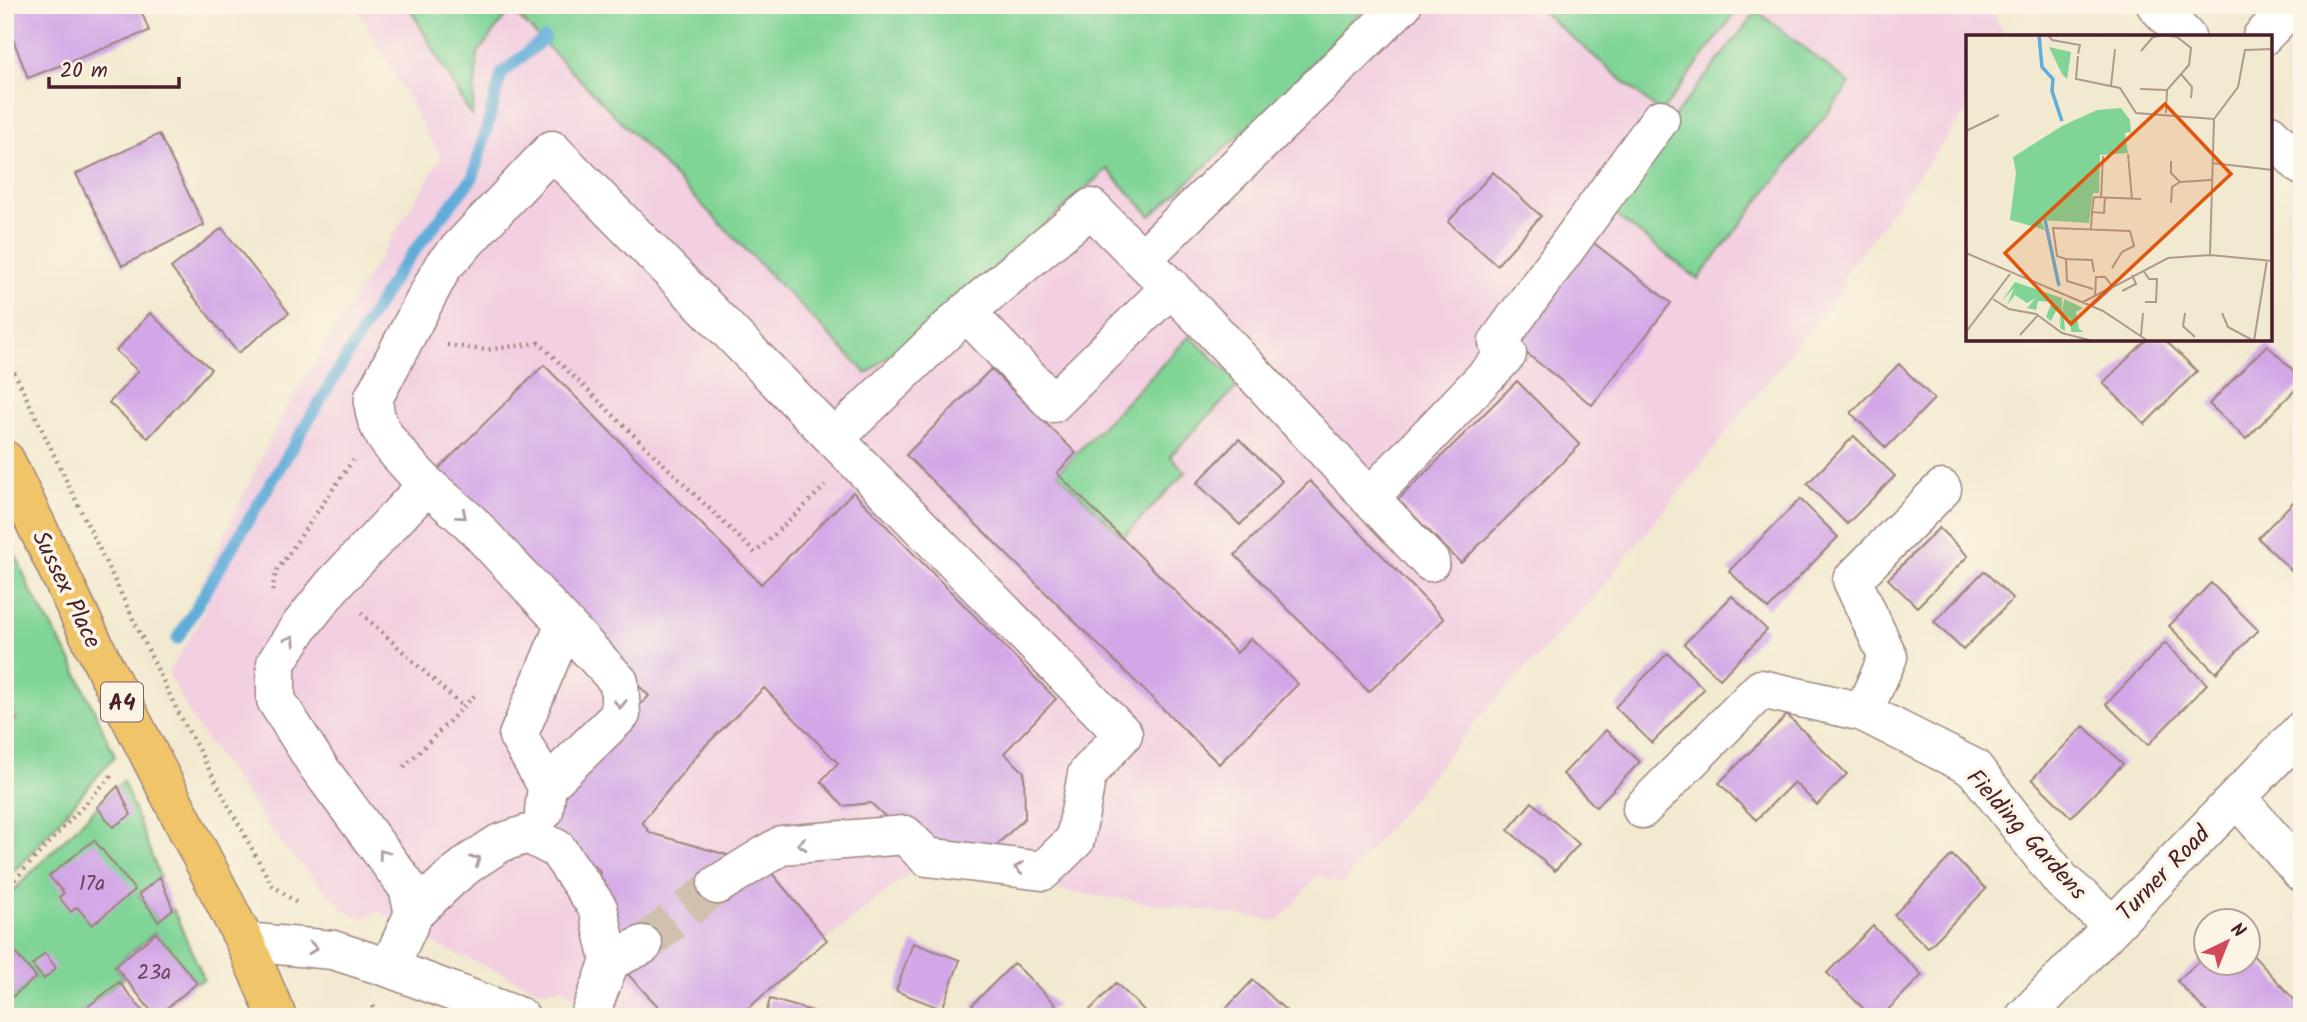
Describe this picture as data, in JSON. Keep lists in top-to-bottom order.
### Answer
{
  "streets": {
    "main road": ["Sussex Place", "A4"],
    "street": ["Fielding Gardens", "Turner Road"]
  },
  "crossings": [
    ["Sussex Place", "A4"],
    ["Fielding Gardens", "Turner Road"]
  ],
  "house_numbers": ["17a", "23a"],
  "scale_bar": "20 m",
  "north": "top right"
}
